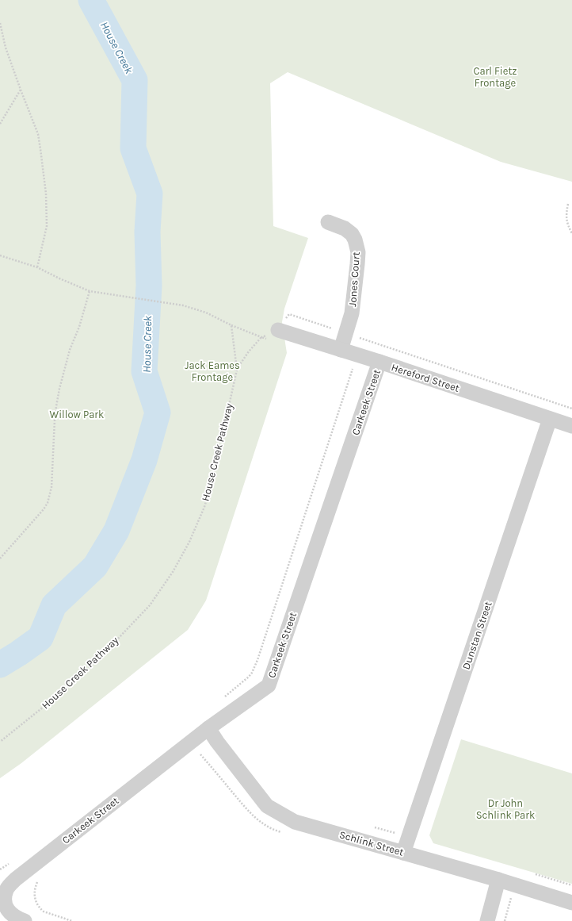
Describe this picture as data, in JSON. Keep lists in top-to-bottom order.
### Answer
{
  "streets": {
    "street": [
      "Jones Court",
      "Hereford Street",
      "Carkeek Street",
      "Dunstan Street",
      "Schlink Street"
    ],
    "path": ["House Creek Pathway"]
  },
  "crossings": [
    ["Jones Court", "Hereford Street"],
    ["Hereford Street", "Carkeek Street"],
    ["Hereford Street", "Dunstan Street"],
    ["Carkeek Street", "Schlink Street"],
    ["Dunstan Street", "Schlink Street"]
  ],
  "water": ["House Creek"],
  "parks": [
    "Carl Fietz Frontage",
    "Jack Eames Frontage",
    "Willow Park",
    "Dr John Schlink Park"
  ]
}
